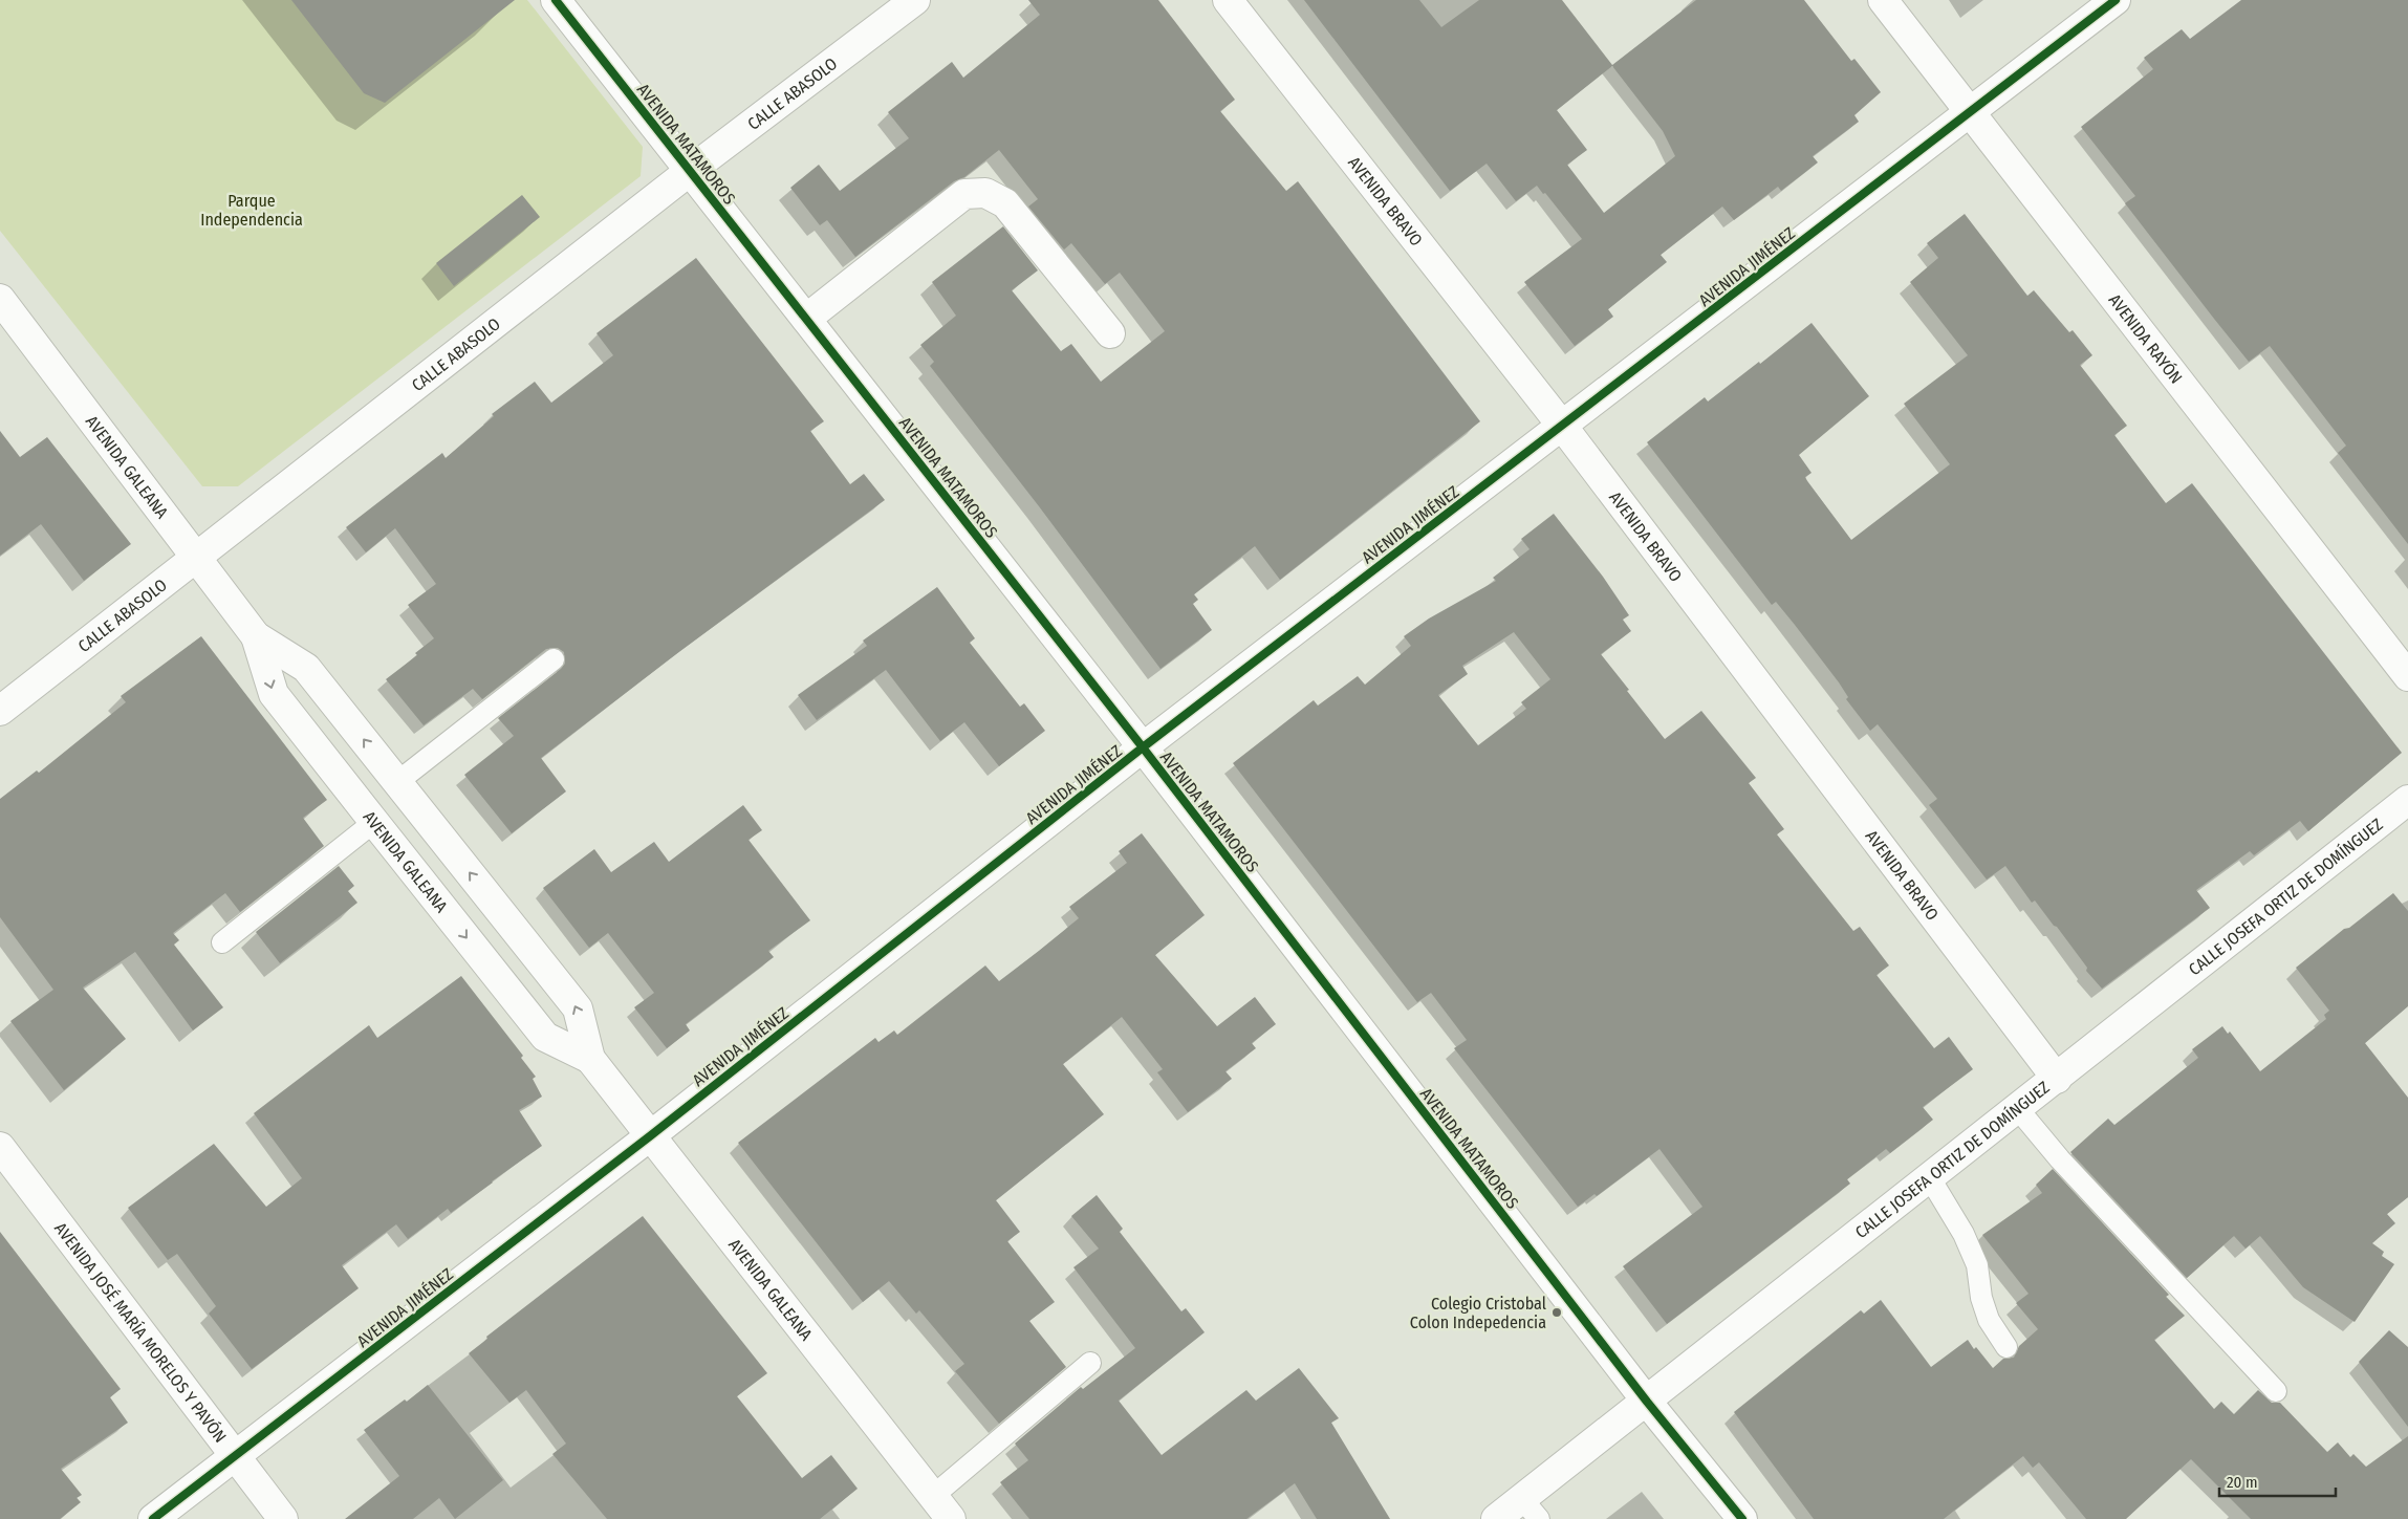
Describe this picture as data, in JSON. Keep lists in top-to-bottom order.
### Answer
{
  "streets": {
    "street": [
      "CALLE ABASOLO",
      "AVENIDA MATAMOROS",
      "AVENIDA BRAVO",
      "AVENIDA JIMÉNEZ",
      "AVENIDA RAYÓN",
      "AVENIDA GALEANA",
      "CALLE JOSEFA ORTIZ DE DOMÍNGUEZ",
      "AVENIDA JOSÉ MARÍA MORELOS Y PAVÓN"
    ]
  },
  "crossings": [
    ["CALLE ABASOLO", "AVENIDA MATAMOROS"],
    ["CALLE ABASOLO", "AVENIDA GALEANA"],
    ["AVENIDA MATAMOROS", "AVENIDA JIMÉNEZ"],
    ["AVENIDA MATAMOROS", "CALLE JOSEFA ORTIZ DE DOMÍNGUEZ"],
    ["AVENIDA BRAVO", "AVENIDA JIMÉNEZ"],
    ["AVENIDA BRAVO", "CALLE JOSEFA ORTIZ DE DOMÍNGUEZ"],
    ["AVENIDA JIMÉNEZ", "AVENIDA RAYÓN"],
    ["AVENIDA JIMÉNEZ", "AVENIDA GALEANA"],
    ["AVENIDA JIMÉNEZ", "AVENIDA JOSÉ MARÍA MORELOS Y PAVÓN"]
  ],
  "parks": ["Parque Independencia"],
  "places": ["Colegio Cristobal Colon Indepedencia"],
  "scale_bar": "20 m"
}
